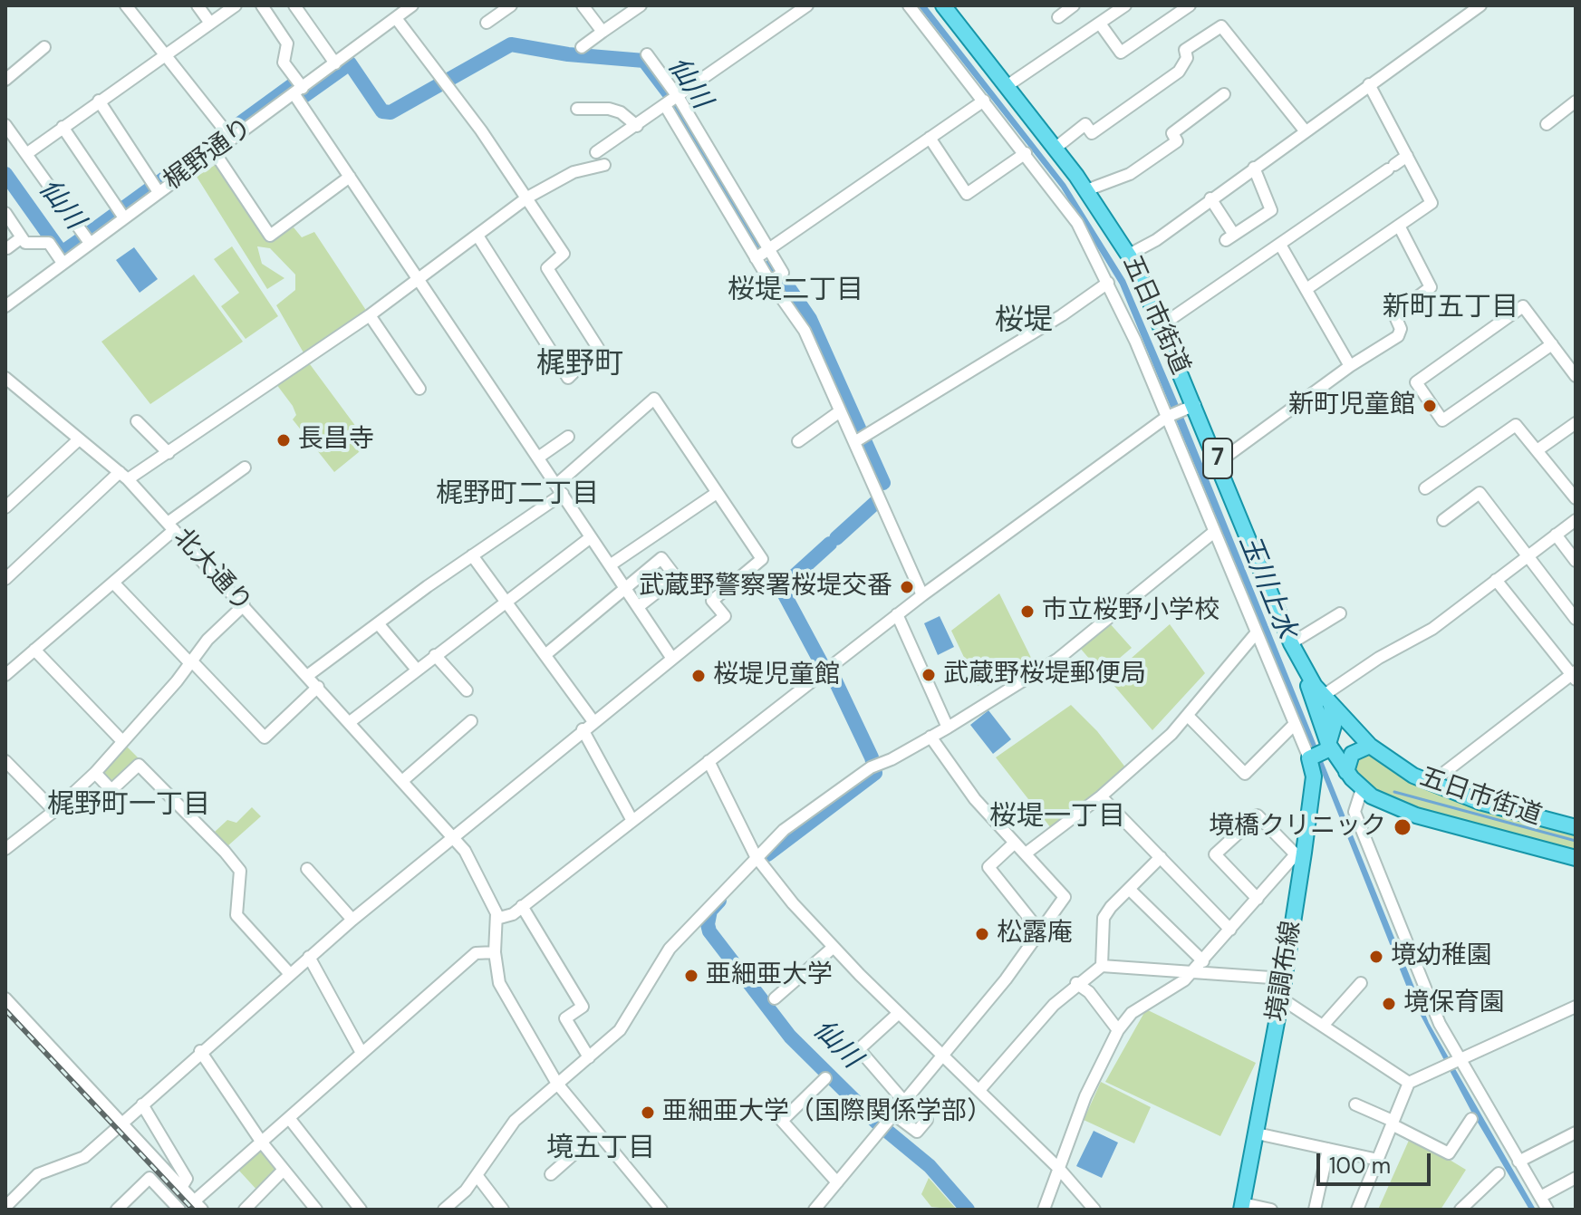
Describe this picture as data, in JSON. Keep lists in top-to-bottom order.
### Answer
{
  "streets": {
    "main road": ["五日市街道", "7", "境調布線"],
    "street": ["梶野通り", "北大通り"]
  },
  "crossings": [
    ["五日市街道", "境調布線"]
  ],
  "districts": [
    "桜堤二丁目",
    "新町五丁目",
    "桜堤",
    "梶野町",
    "梶野町二丁目",
    "梶野町一丁目",
    "桜堤一丁目",
    "境五丁目"
  ],
  "water": ["仙川", "玉川上水"],
  "places": [
    "新町児童館",
    "長昌寺",
    "武蔵野警察署桜堤交番",
    "市立桜野小学校",
    "武蔵野桜堤郵便局",
    "桜堤児童館",
    "境橋クリニック",
    "松露庵",
    "境幼稚園",
    "亜細亜大学",
    "境保育園",
    "亜細亜大学（国際関係学部）"
  ],
  "scale_bar": "100 m"
}
